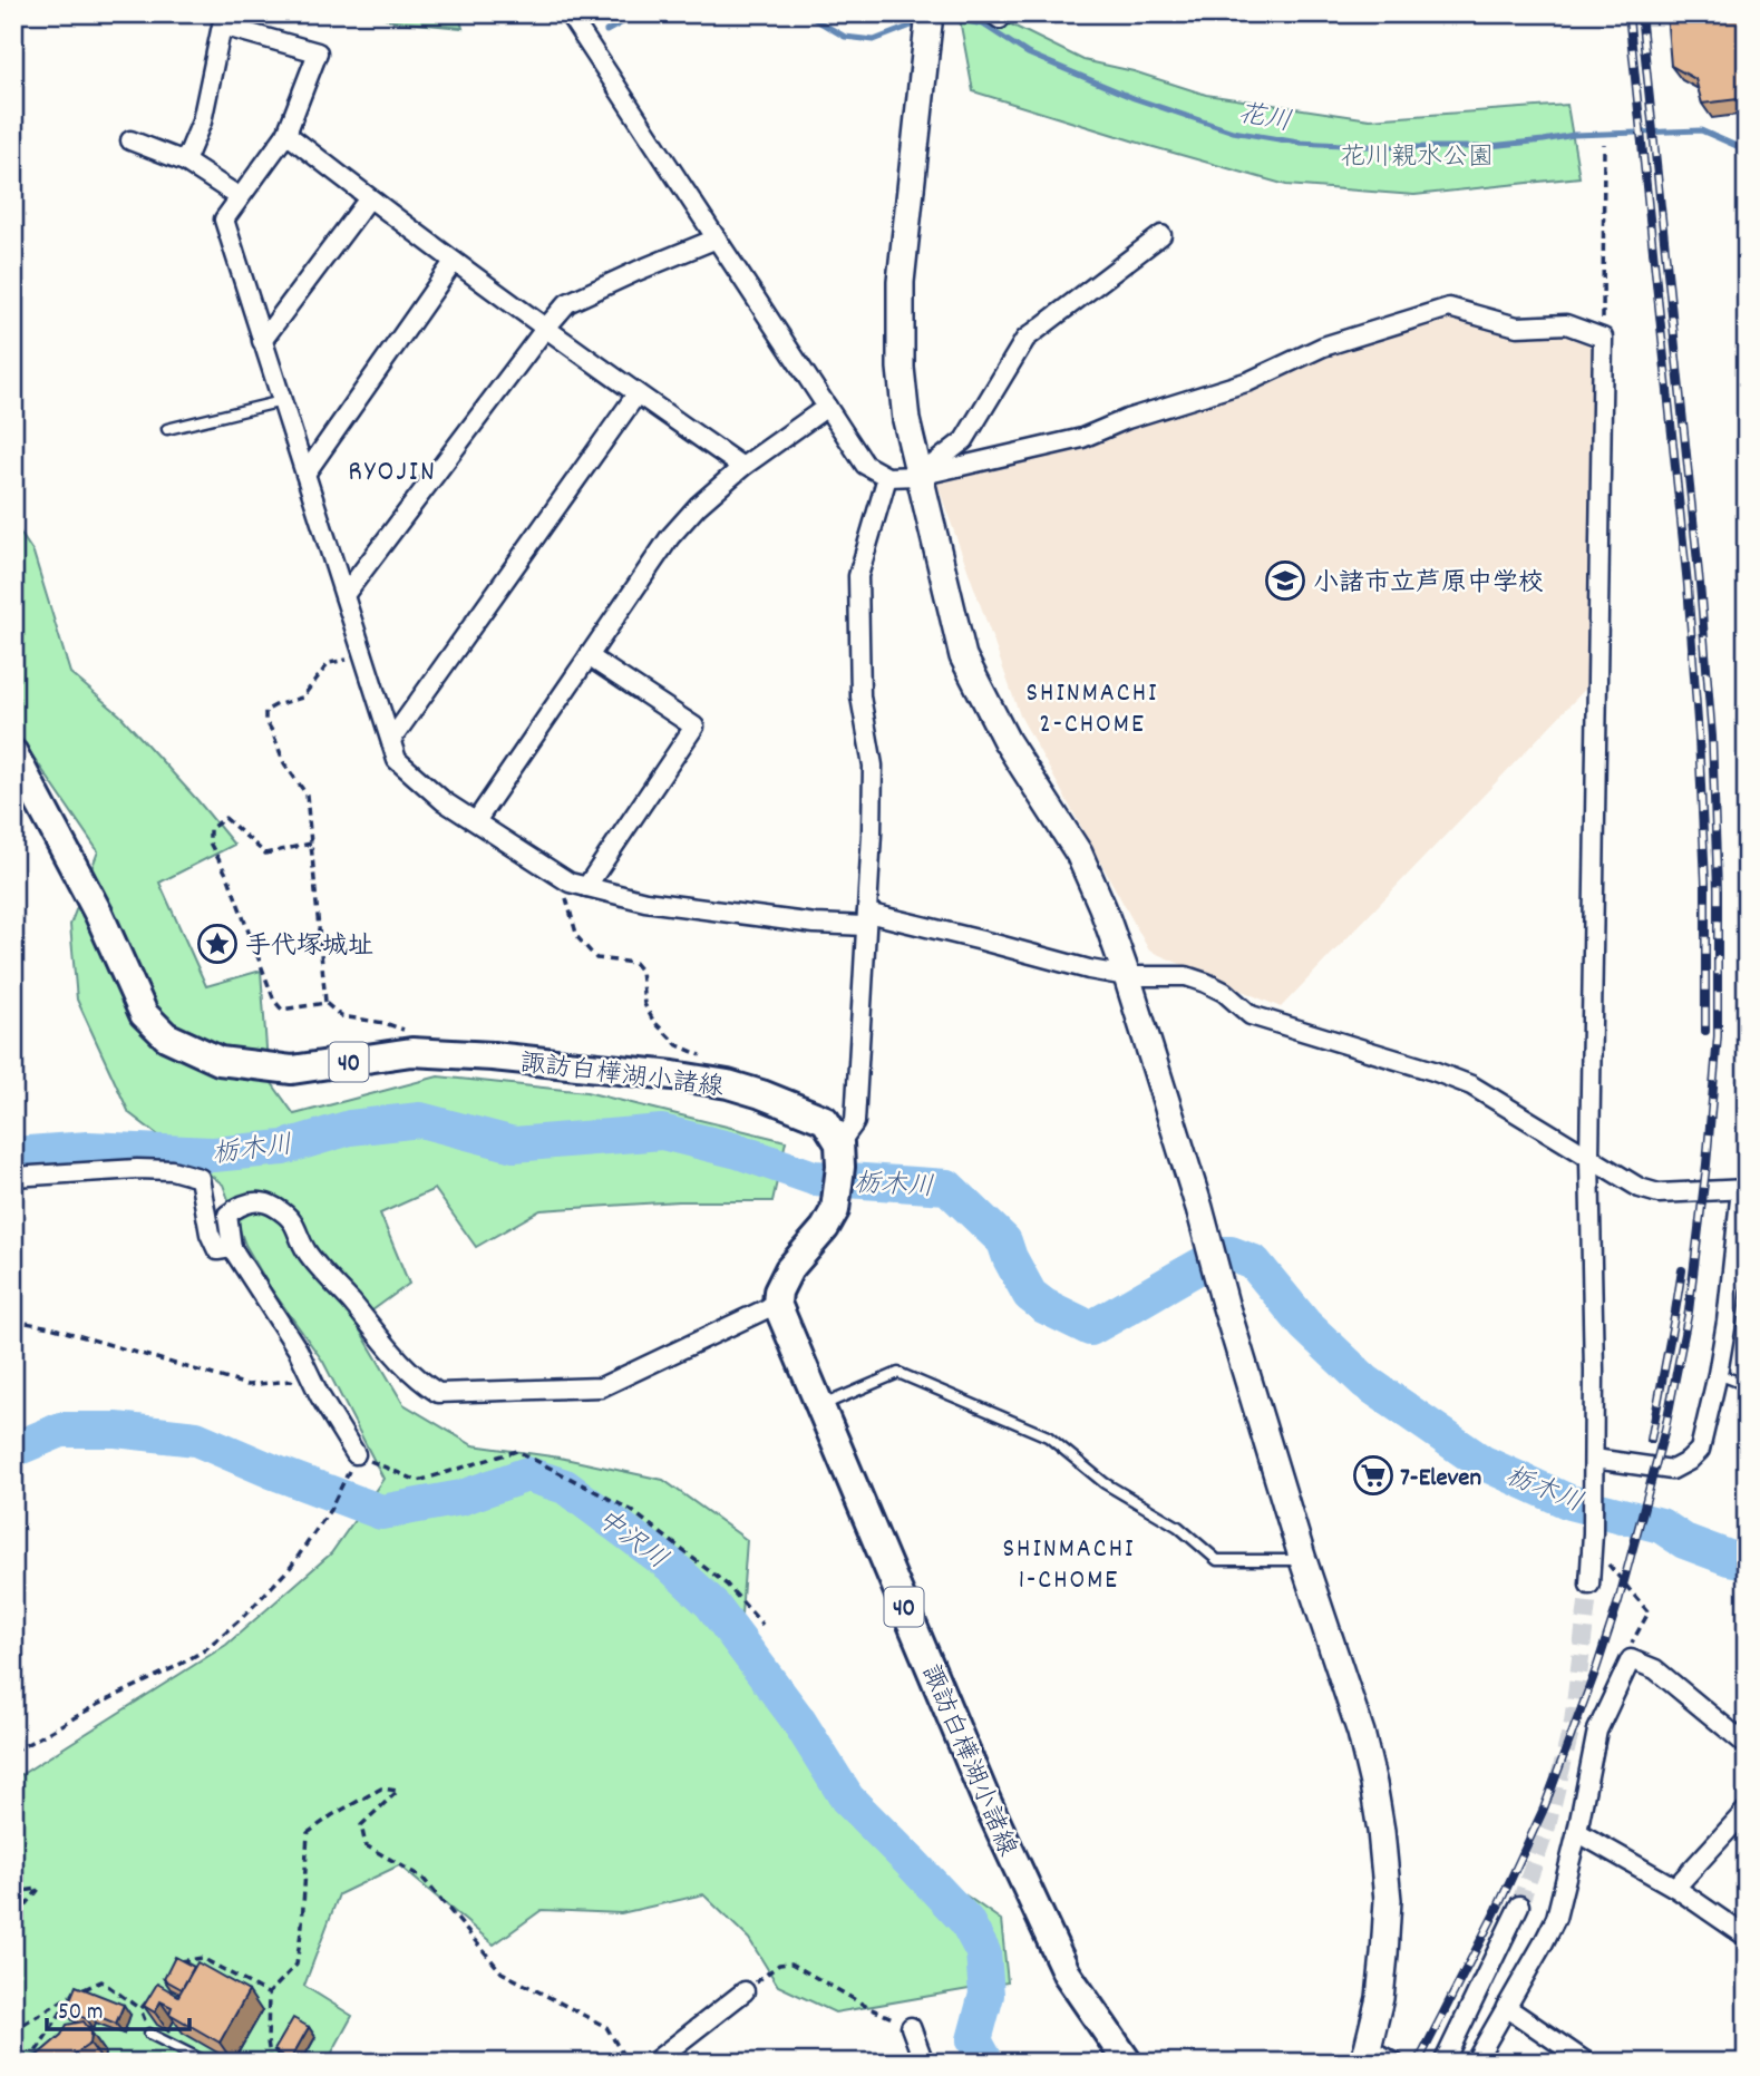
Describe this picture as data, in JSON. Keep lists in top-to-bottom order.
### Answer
{
  "streets": {
    "main road": ["40", "諏訪白樺湖小諸線"]
  },
  "districts": ["RYOJIN", "SHINMACHI 2-CHOME", "SHINMACHI 1-CHOME"],
  "water": ["花川", "栃木川", "中沢川"],
  "parks": ["花川親水公園"],
  "places": {
    "school or university": ["小諸市立芦原中学校"],
    "place": ["手代塚城址"],
    "supermarket": ["7-Eleven"]
  },
  "scale_bar": "50 m"
}
